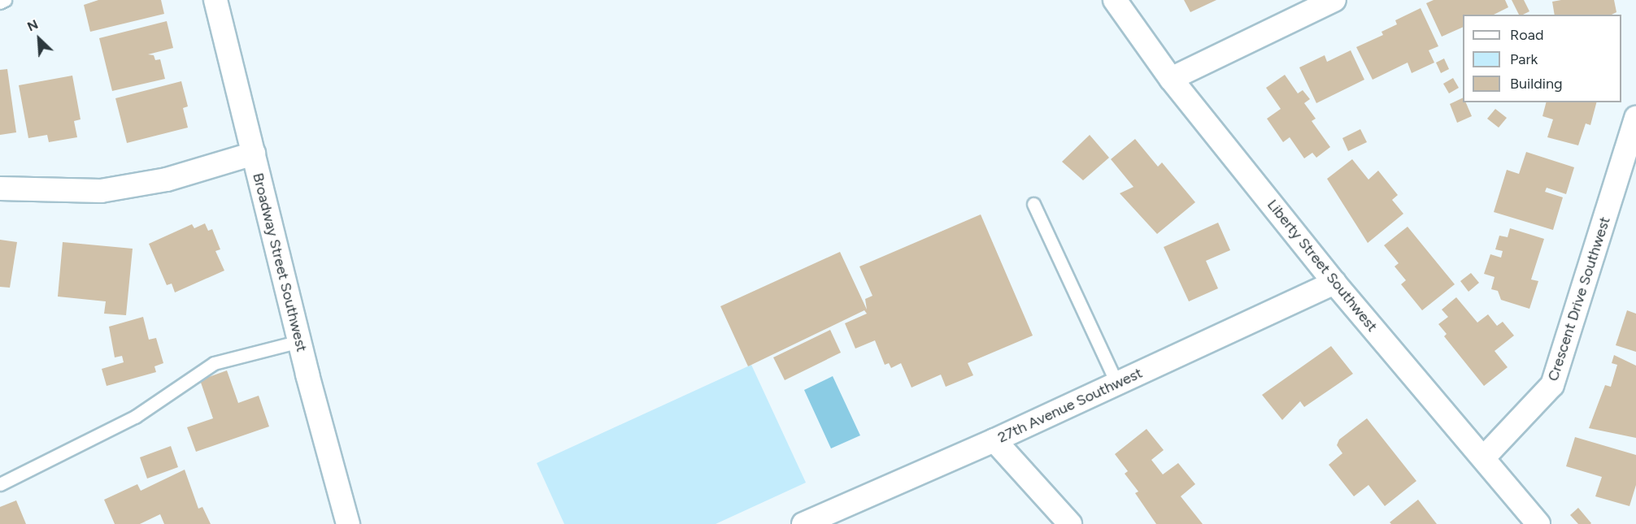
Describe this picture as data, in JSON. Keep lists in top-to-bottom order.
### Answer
{
  "streets": {
    "street": [
      "Broadway Street Southwest",
      "Liberty Street Southwest",
      "Crescent Drive Southwest",
      "27th Avenue Southwest"
    ]
  },
  "crossings": [
    ["Liberty Street Southwest", "Crescent Drive Southwest"],
    ["Liberty Street Southwest", "27th Avenue Southwest"]
  ],
  "legend": ["Road", "Park", "Building"],
  "north": "top left"
}
